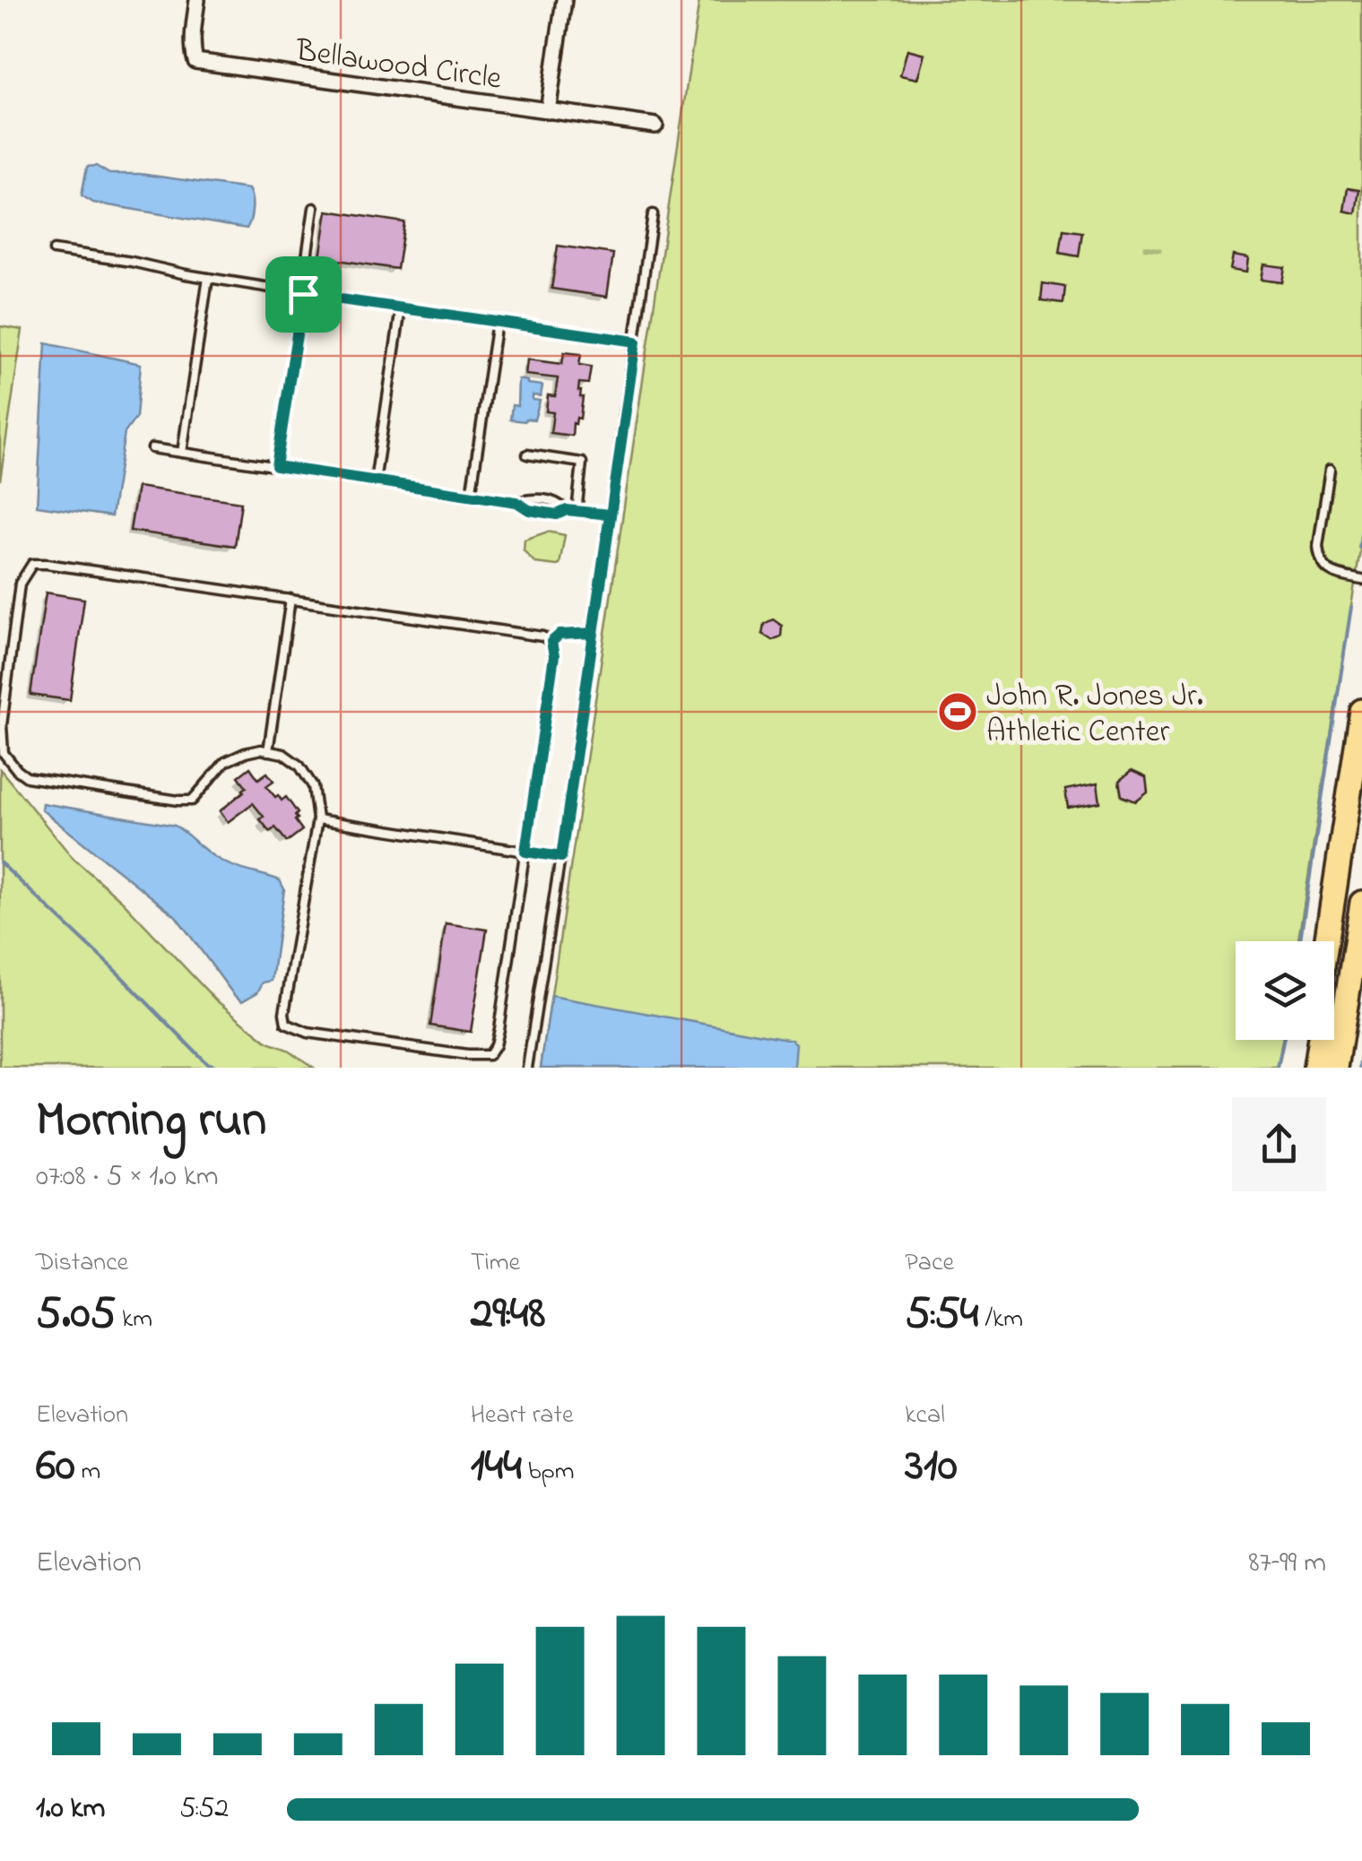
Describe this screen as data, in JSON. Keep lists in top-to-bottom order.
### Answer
{
  "streets": {
    "street": ["Bellawood Circle"]
  },
  "places": {
    "sports": ["John R. Jones Jr. Athletic Center"]
  },
  "page": {
    "heading": ["Morning run", "07:08 · 5 × 1.0 km"],
    "stats": [
      ["Distance", "5.05 km"],
      ["Time", "29:48"],
      ["Pace", "5:54 /km"],
      ["Elevation", "60 m"],
      ["Heart rate", "144 bpm"],
      ["kcal", "310"]
    ],
    "chart": ["Elevation", "87–99 m"],
    "list": [
      {
        "name": "1.0 km",
        "note": "5:52"
      }
    ]
  }
}
